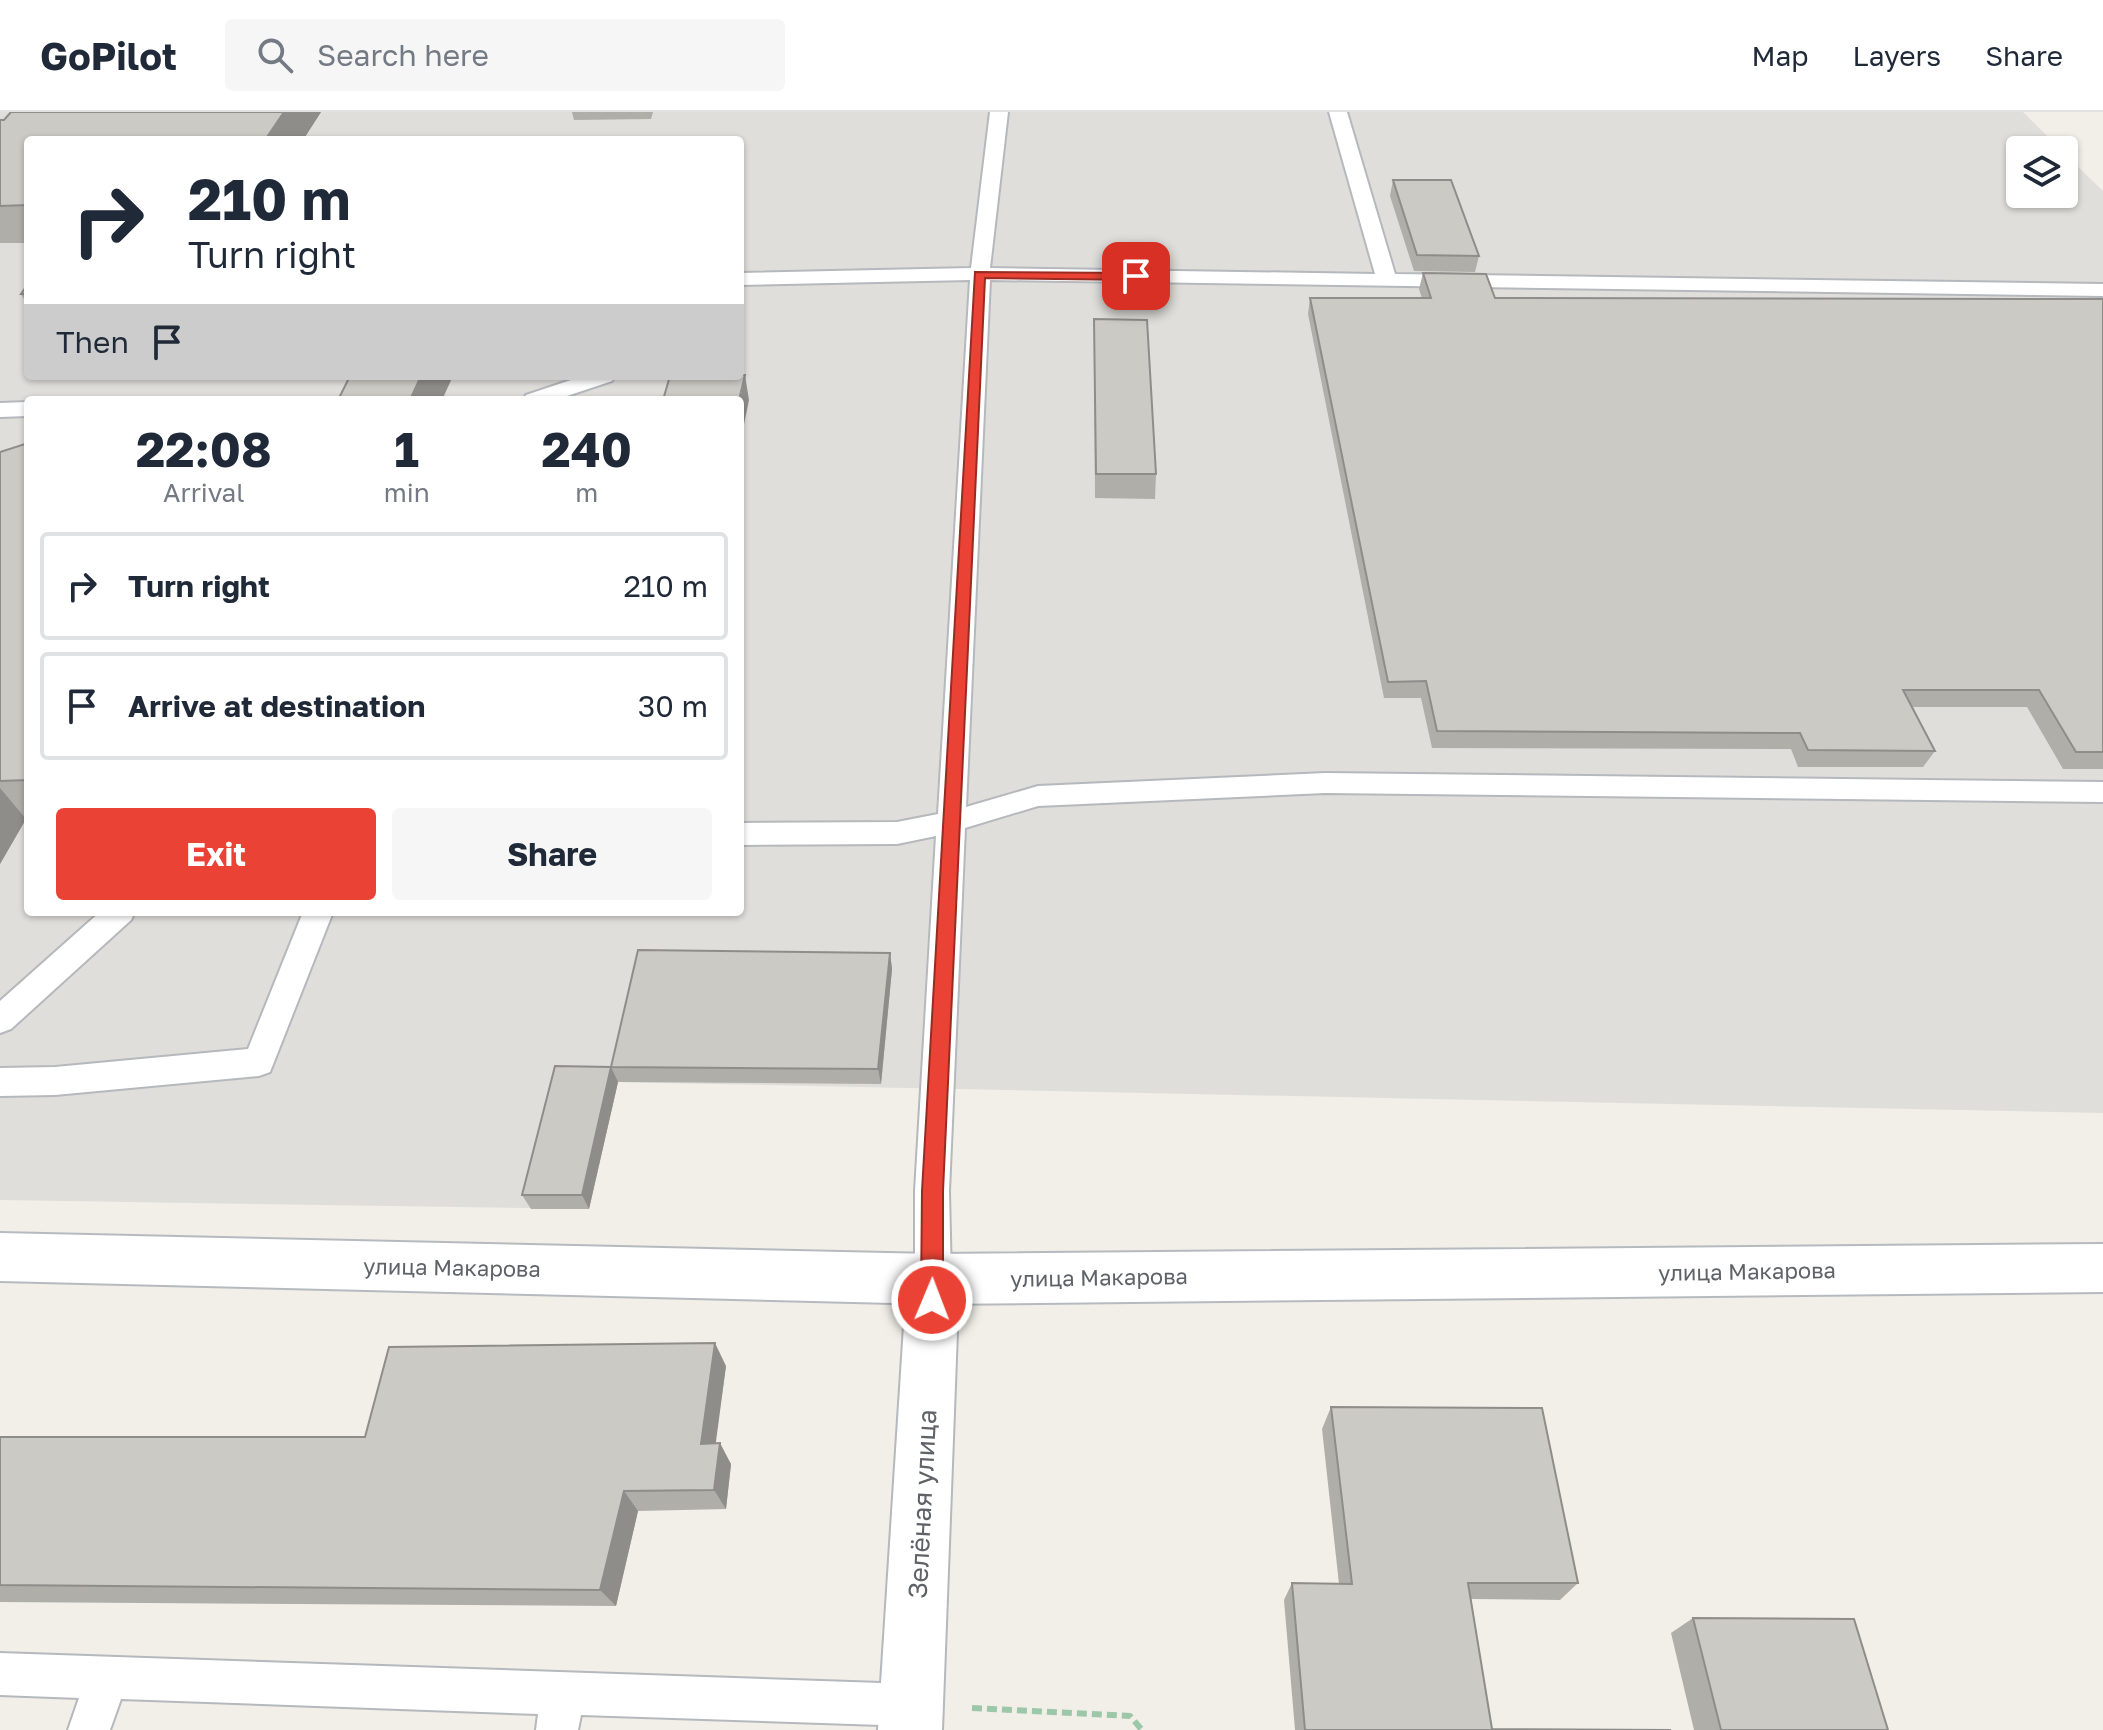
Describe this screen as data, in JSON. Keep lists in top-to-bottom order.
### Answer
{
  "streets": {
    "street": ["улица Макарова", "Зелёная улица"]
  },
  "crossings": [
    ["улица Макарова", "Зелёная улица"]
  ],
  "page": {
    "header": "GoPilot",
    "search": "Search here",
    "nav": ["Map", "Layers", "Share"],
    "turn": ["210 m", "Turn right"],
    "then": "Then",
    "eta": [
      "22:08",
      "Arrival",
      "1",
      "min",
      "240",
      "m"
    ],
    "list": [
      {
        "name": "Turn right",
        "value": "210 m"
      },
      {
        "name": "Arrive at destination",
        "value": "30 m"
      }
    ],
    "buttons": ["Exit", "Share"]
  }
}
